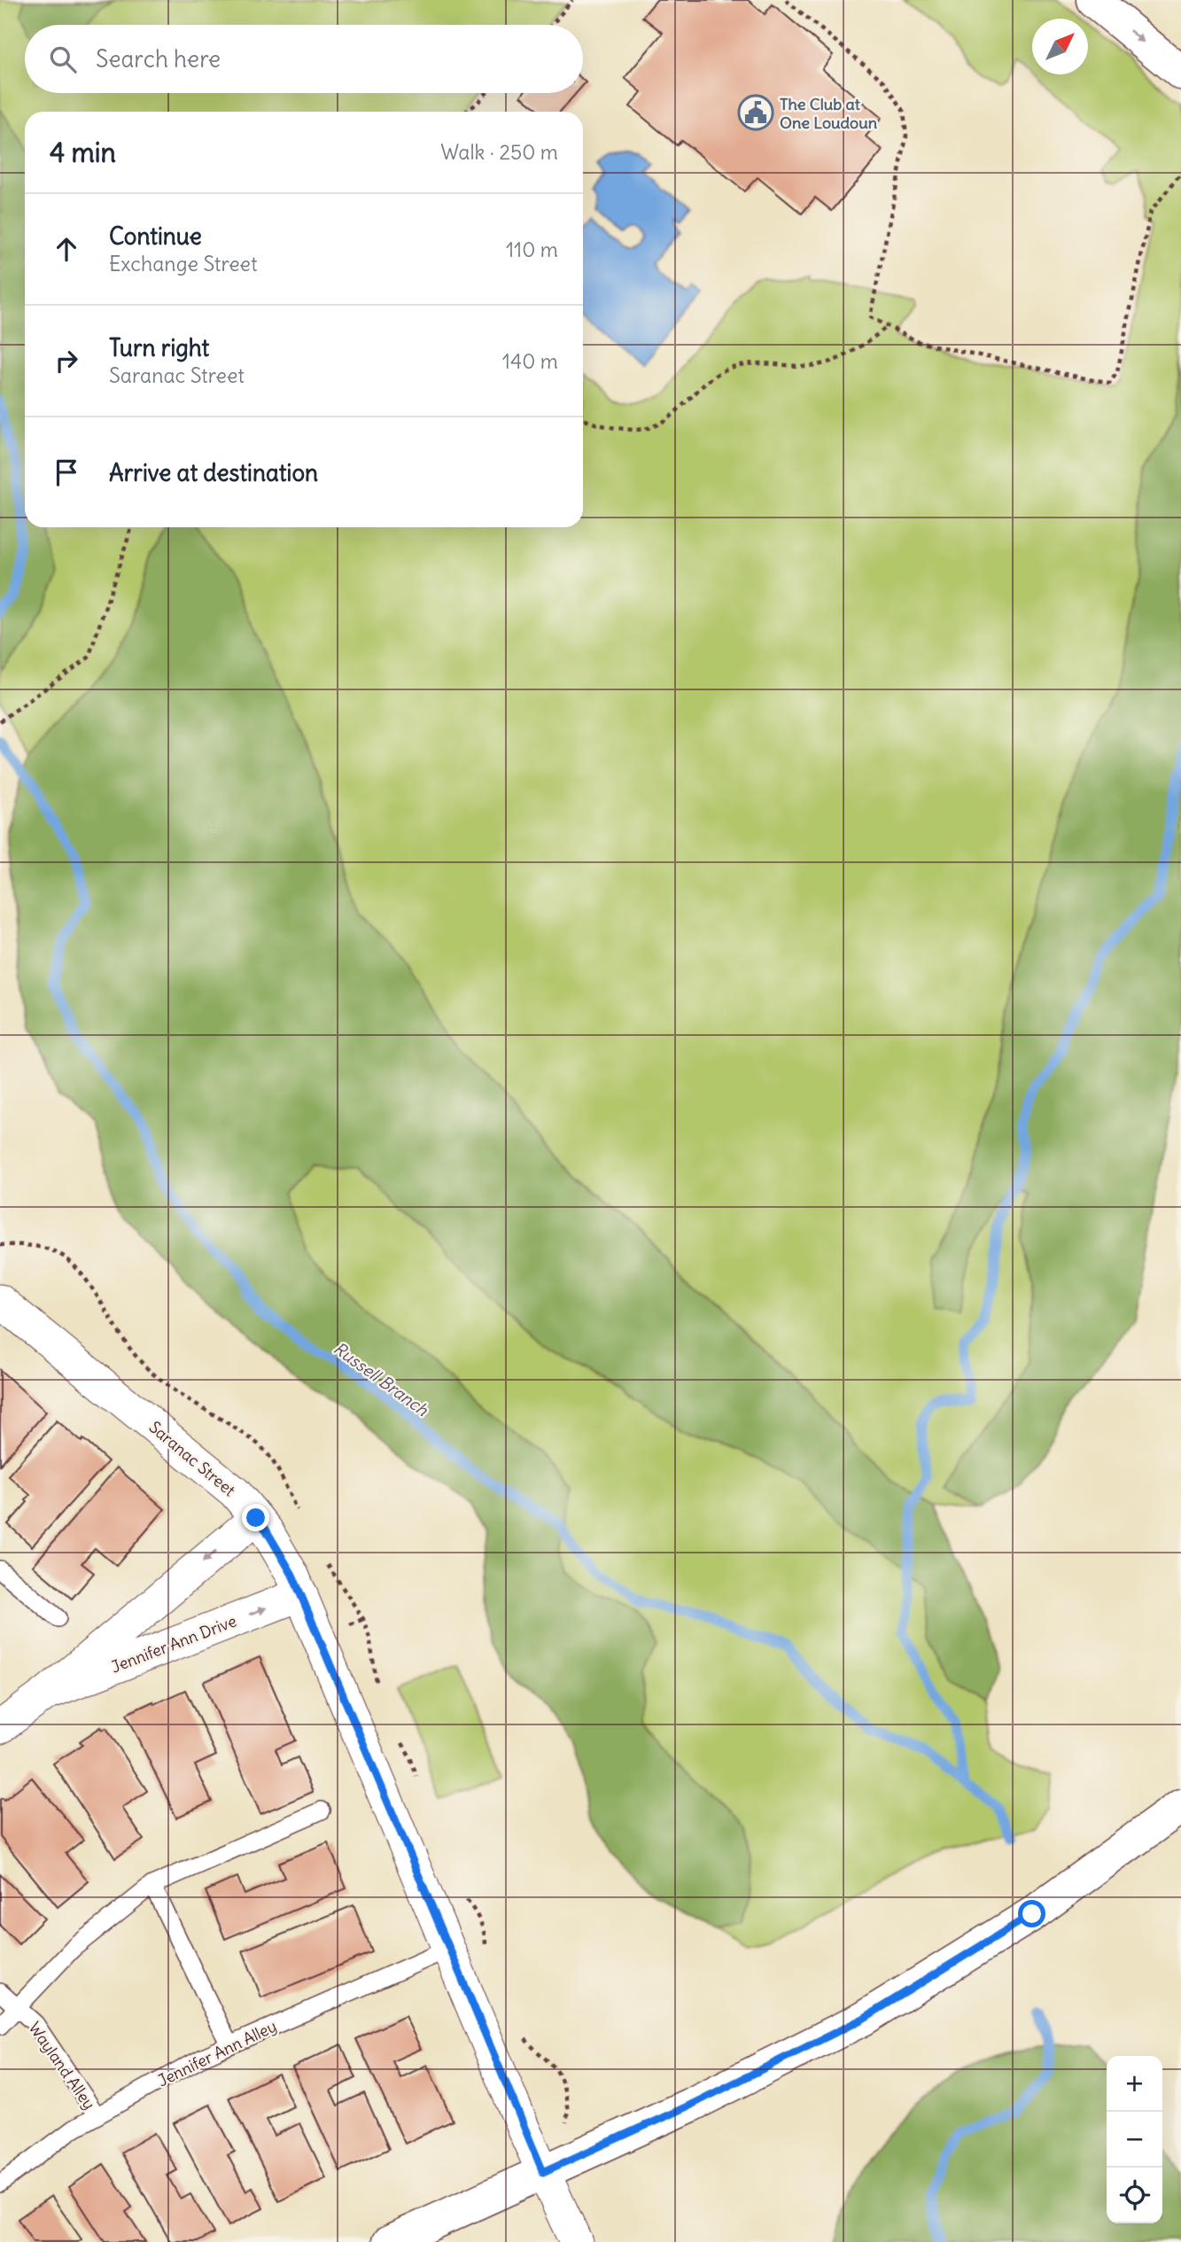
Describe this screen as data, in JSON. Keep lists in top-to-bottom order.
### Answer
{
  "streets": {
    "street": ["Saranac Street", "Jennifer Ann Drive"],
    "lane": ["Jennifer Ann Alley", "Wayland Alley"]
  },
  "crossings": [
    ["Saranac Street", "Jennifer Ann Drive"],
    ["Saranac Street", "Jennifer Ann Alley"],
    ["Jennifer Ann Alley", "Wayland Alley"]
  ],
  "water": ["Russell Branch"],
  "places": {
    "public building": ["The Club at One Loudoun"]
  },
  "north": "top right",
  "page": {
    "search": "Search here",
    "heading": ["4 min", "Walk · 250 m"],
    "list": [
      ["Continue", "Exchange Street", "110 m"],
      ["Turn right", "Saranac Street", "140 m"],
      "Arrive at destination"
    ],
    "map_buttons": ["+", "−"]
  }
}
